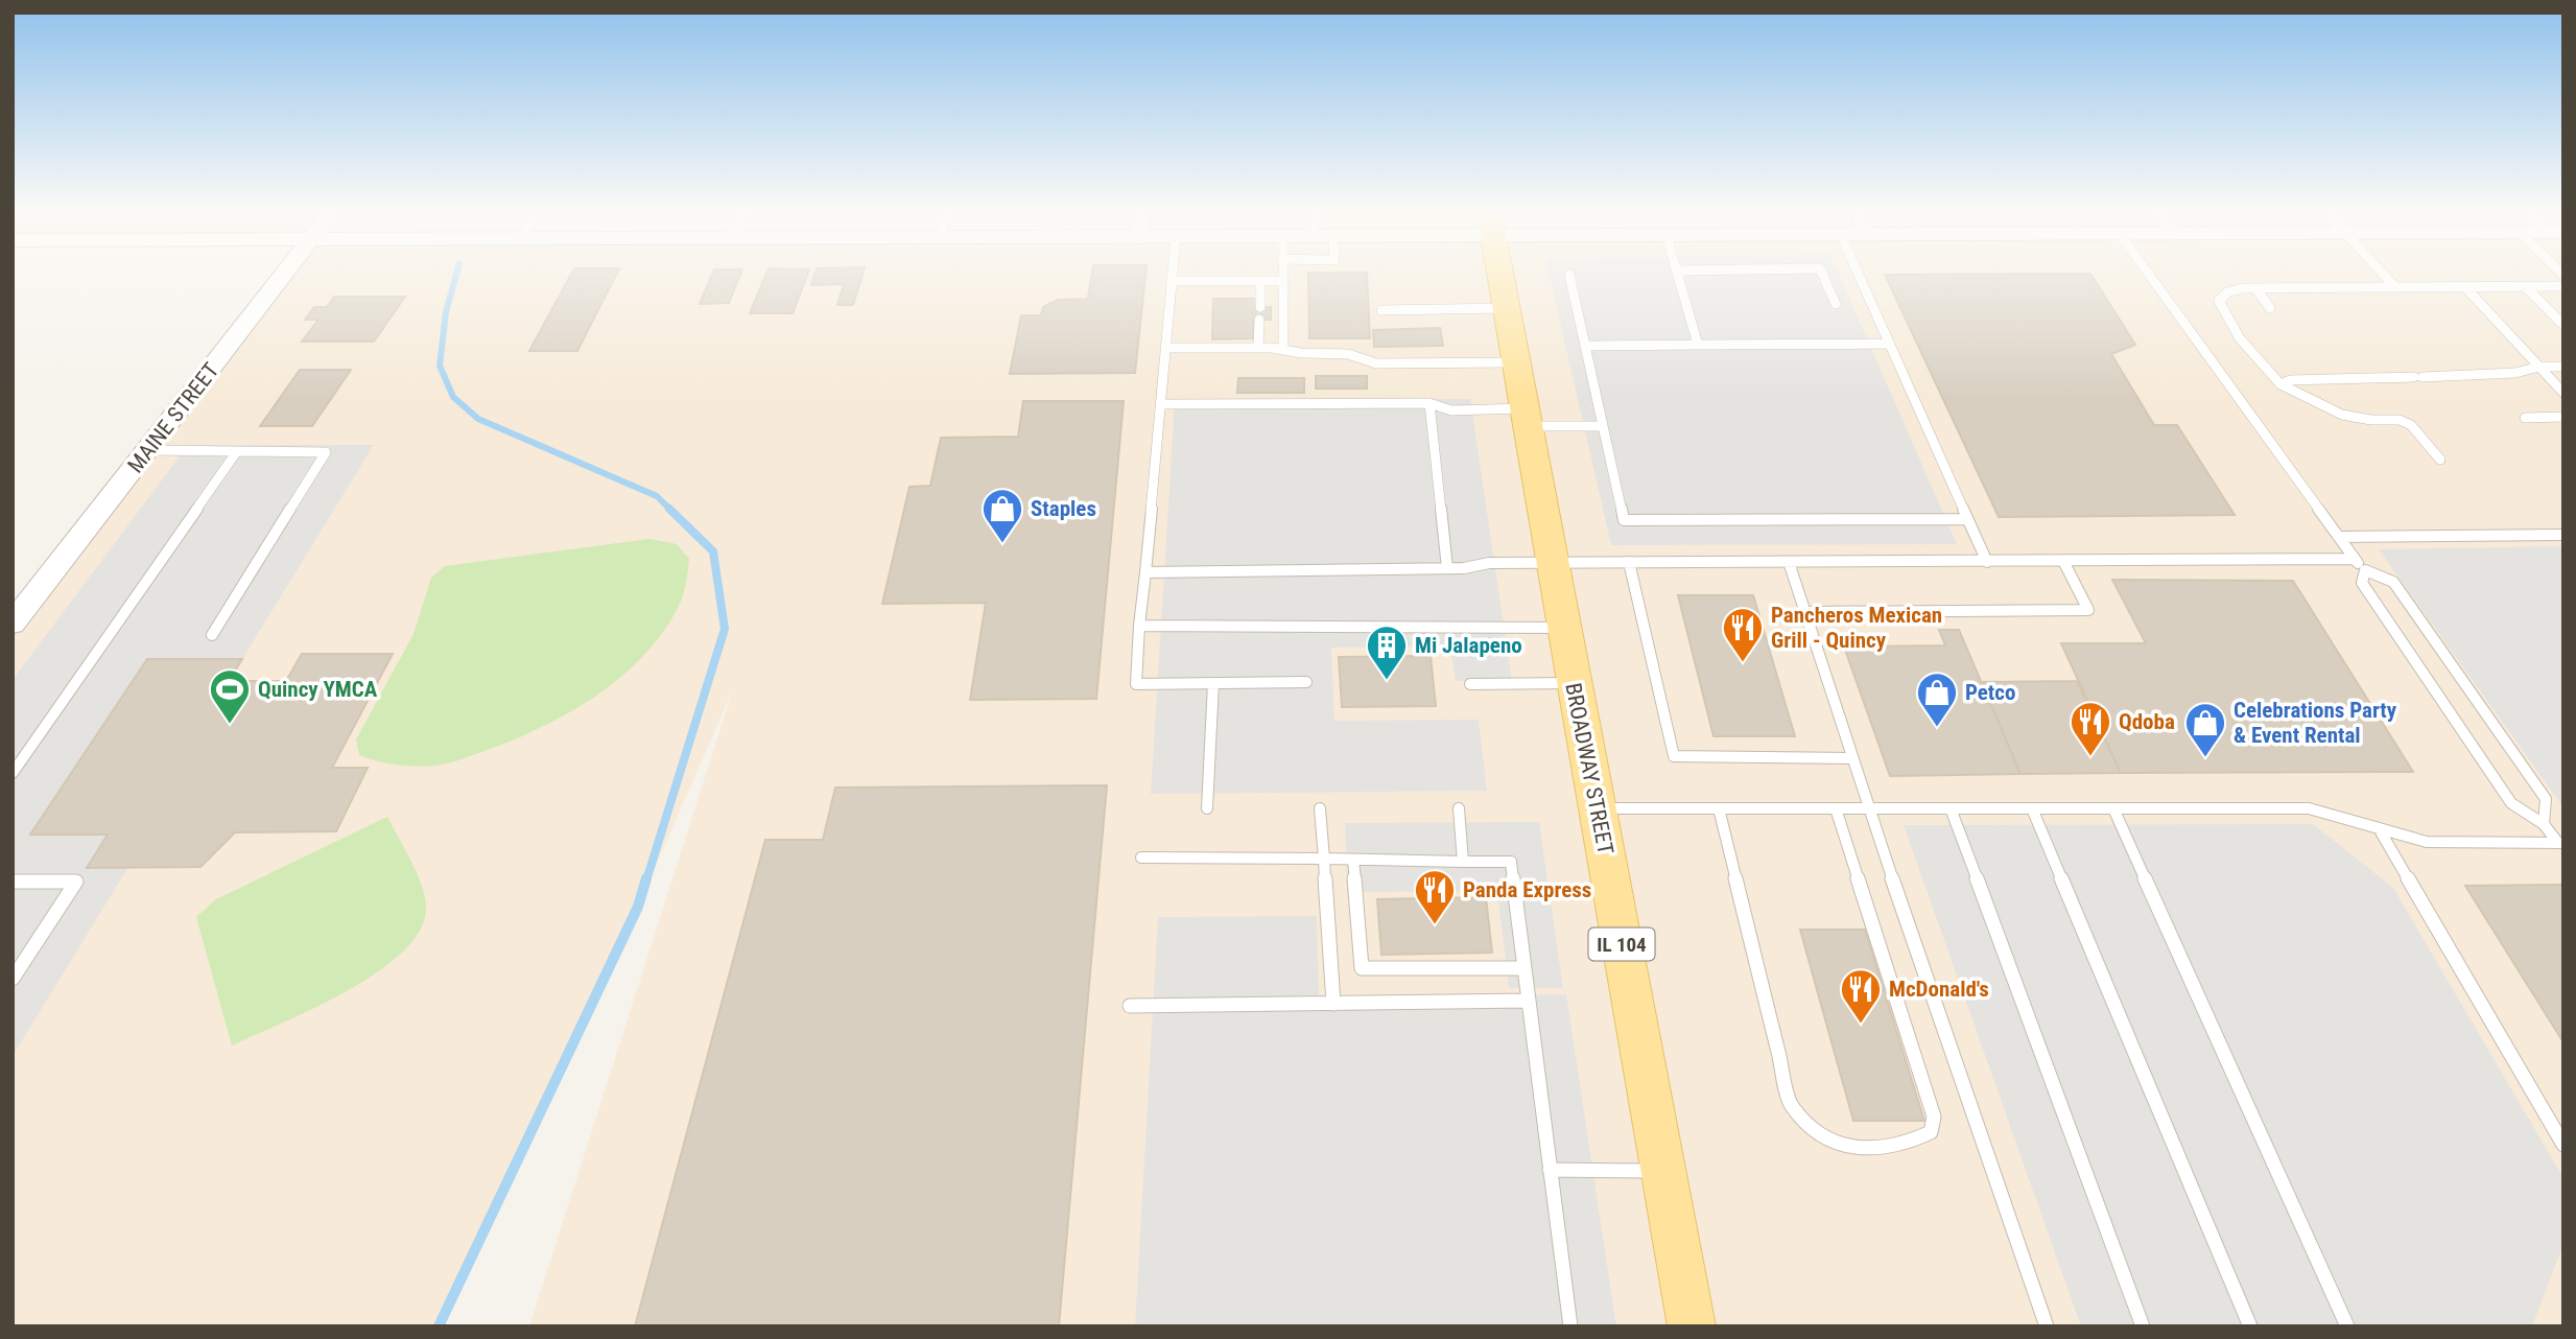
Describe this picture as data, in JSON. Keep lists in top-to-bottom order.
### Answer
{
  "streets": {
    "main road": ["BROADWAY STREET", "IL 104"],
    "street": ["MAINE STREET"]
  },
  "places": {
    "shop": ["Staples", "Petco", "Celebrations Party & Event Rental"],
    "restaurant": [
      "Pancheros Mexican Grill - Quincy",
      "Qdoba",
      "Panda Express",
      "McDonald's"
    ],
    "building": ["Mi Jalapeno"],
    "sports": ["Quincy YMCA"]
  }
}
